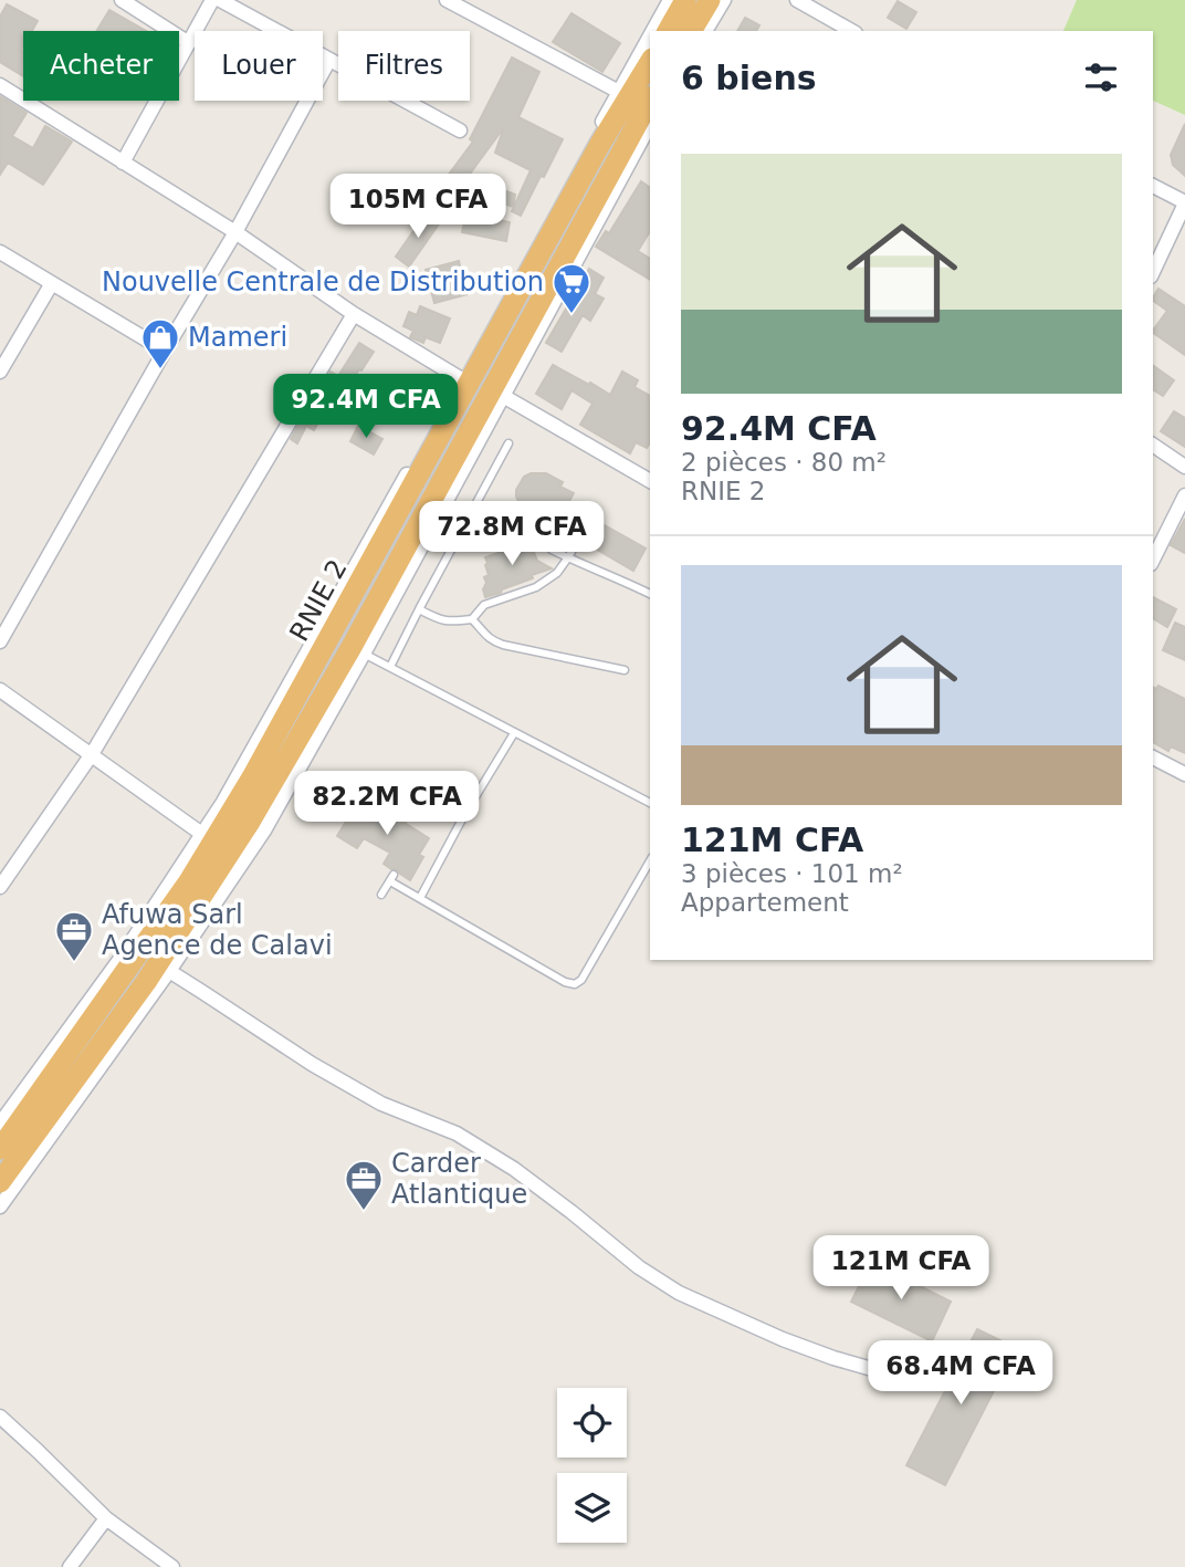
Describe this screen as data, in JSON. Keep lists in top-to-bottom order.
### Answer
{
  "streets": {
    "highway": ["RNIE 2"]
  },
  "places": {
    "supermarket": ["Nouvelle Centrale de Distribution"],
    "shop": ["Mameri"],
    "office": ["Afuwa Sarl Agence de Calavi", "Carder Atlantique"]
  },
  "page": {
    "chip": ["Acheter", "Louer", "Filtres"],
    "heading": "6 biens",
    "list": [
      {
        "name": "92.4M CFA",
        "note": "2 pièces · 80 m² · RNIE 2"
      },
      {
        "name": "121M CFA",
        "note": "3 pièces · 101 m² · Appartement"
      }
    ],
    "price": [
      "105M CFA",
      "92.4M CFA",
      "72.8M CFA",
      "82.2M CFA",
      "121M CFA",
      "68.4M CFA"
    ]
  }
}
